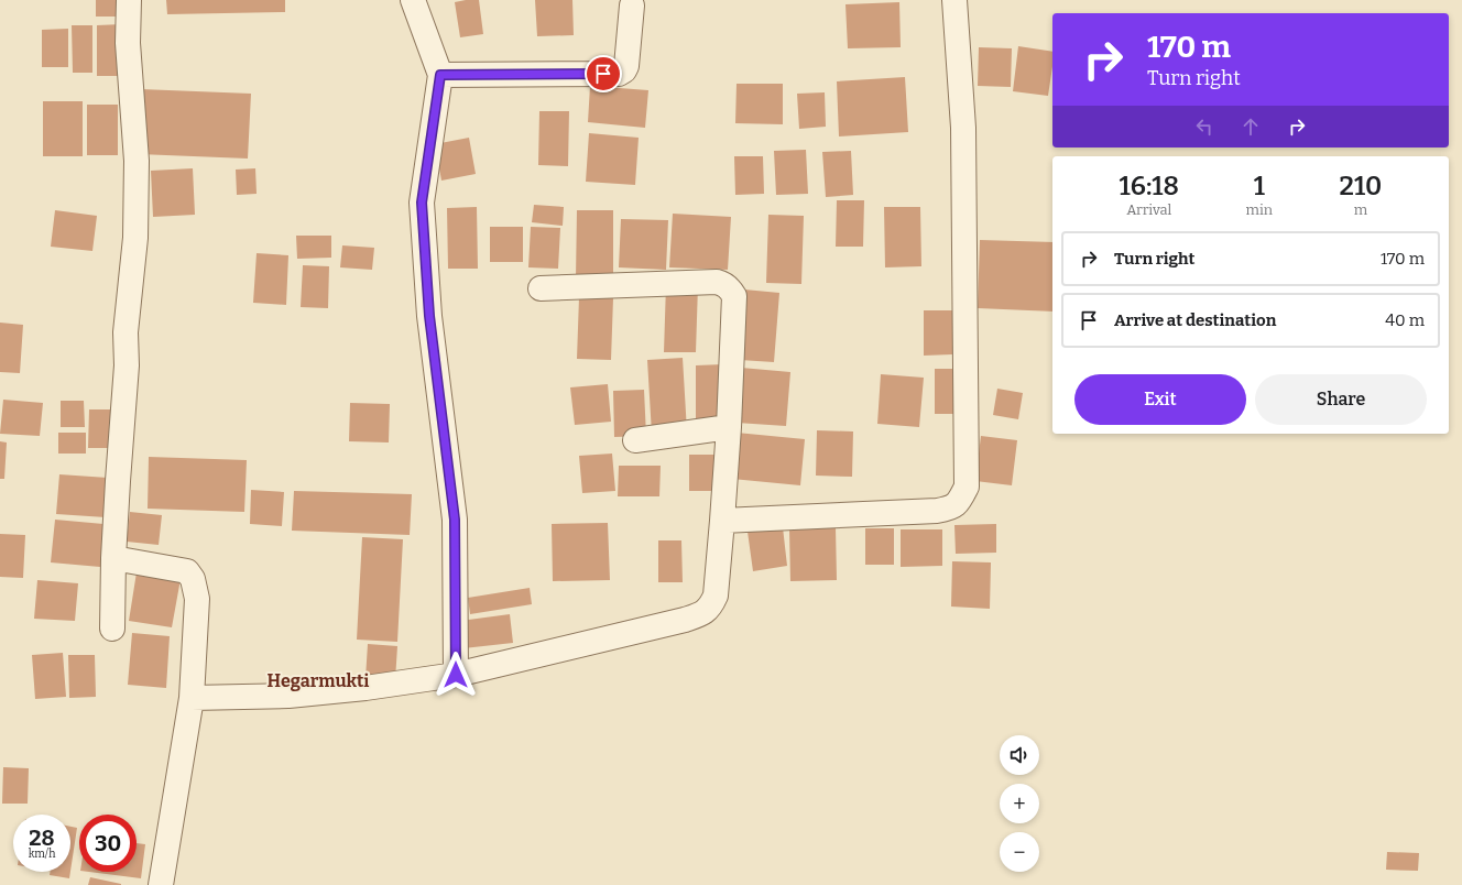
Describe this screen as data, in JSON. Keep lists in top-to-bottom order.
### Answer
{
  "districts": ["Hegarmukti"],
  "page": {
    "turn": ["170 m", "Turn right"],
    "eta": [
      "16:18",
      "Arrival",
      "1",
      "min",
      "210",
      "m"
    ],
    "list": [
      {
        "name": "Turn right",
        "value": "170 m"
      },
      {
        "name": "Arrive at destination",
        "value": "40 m"
      }
    ],
    "buttons": ["Exit", "Share"],
    "map_buttons": ["+", "−"],
    "speed": "28 km/h",
    "limit": "30"
  }
}
